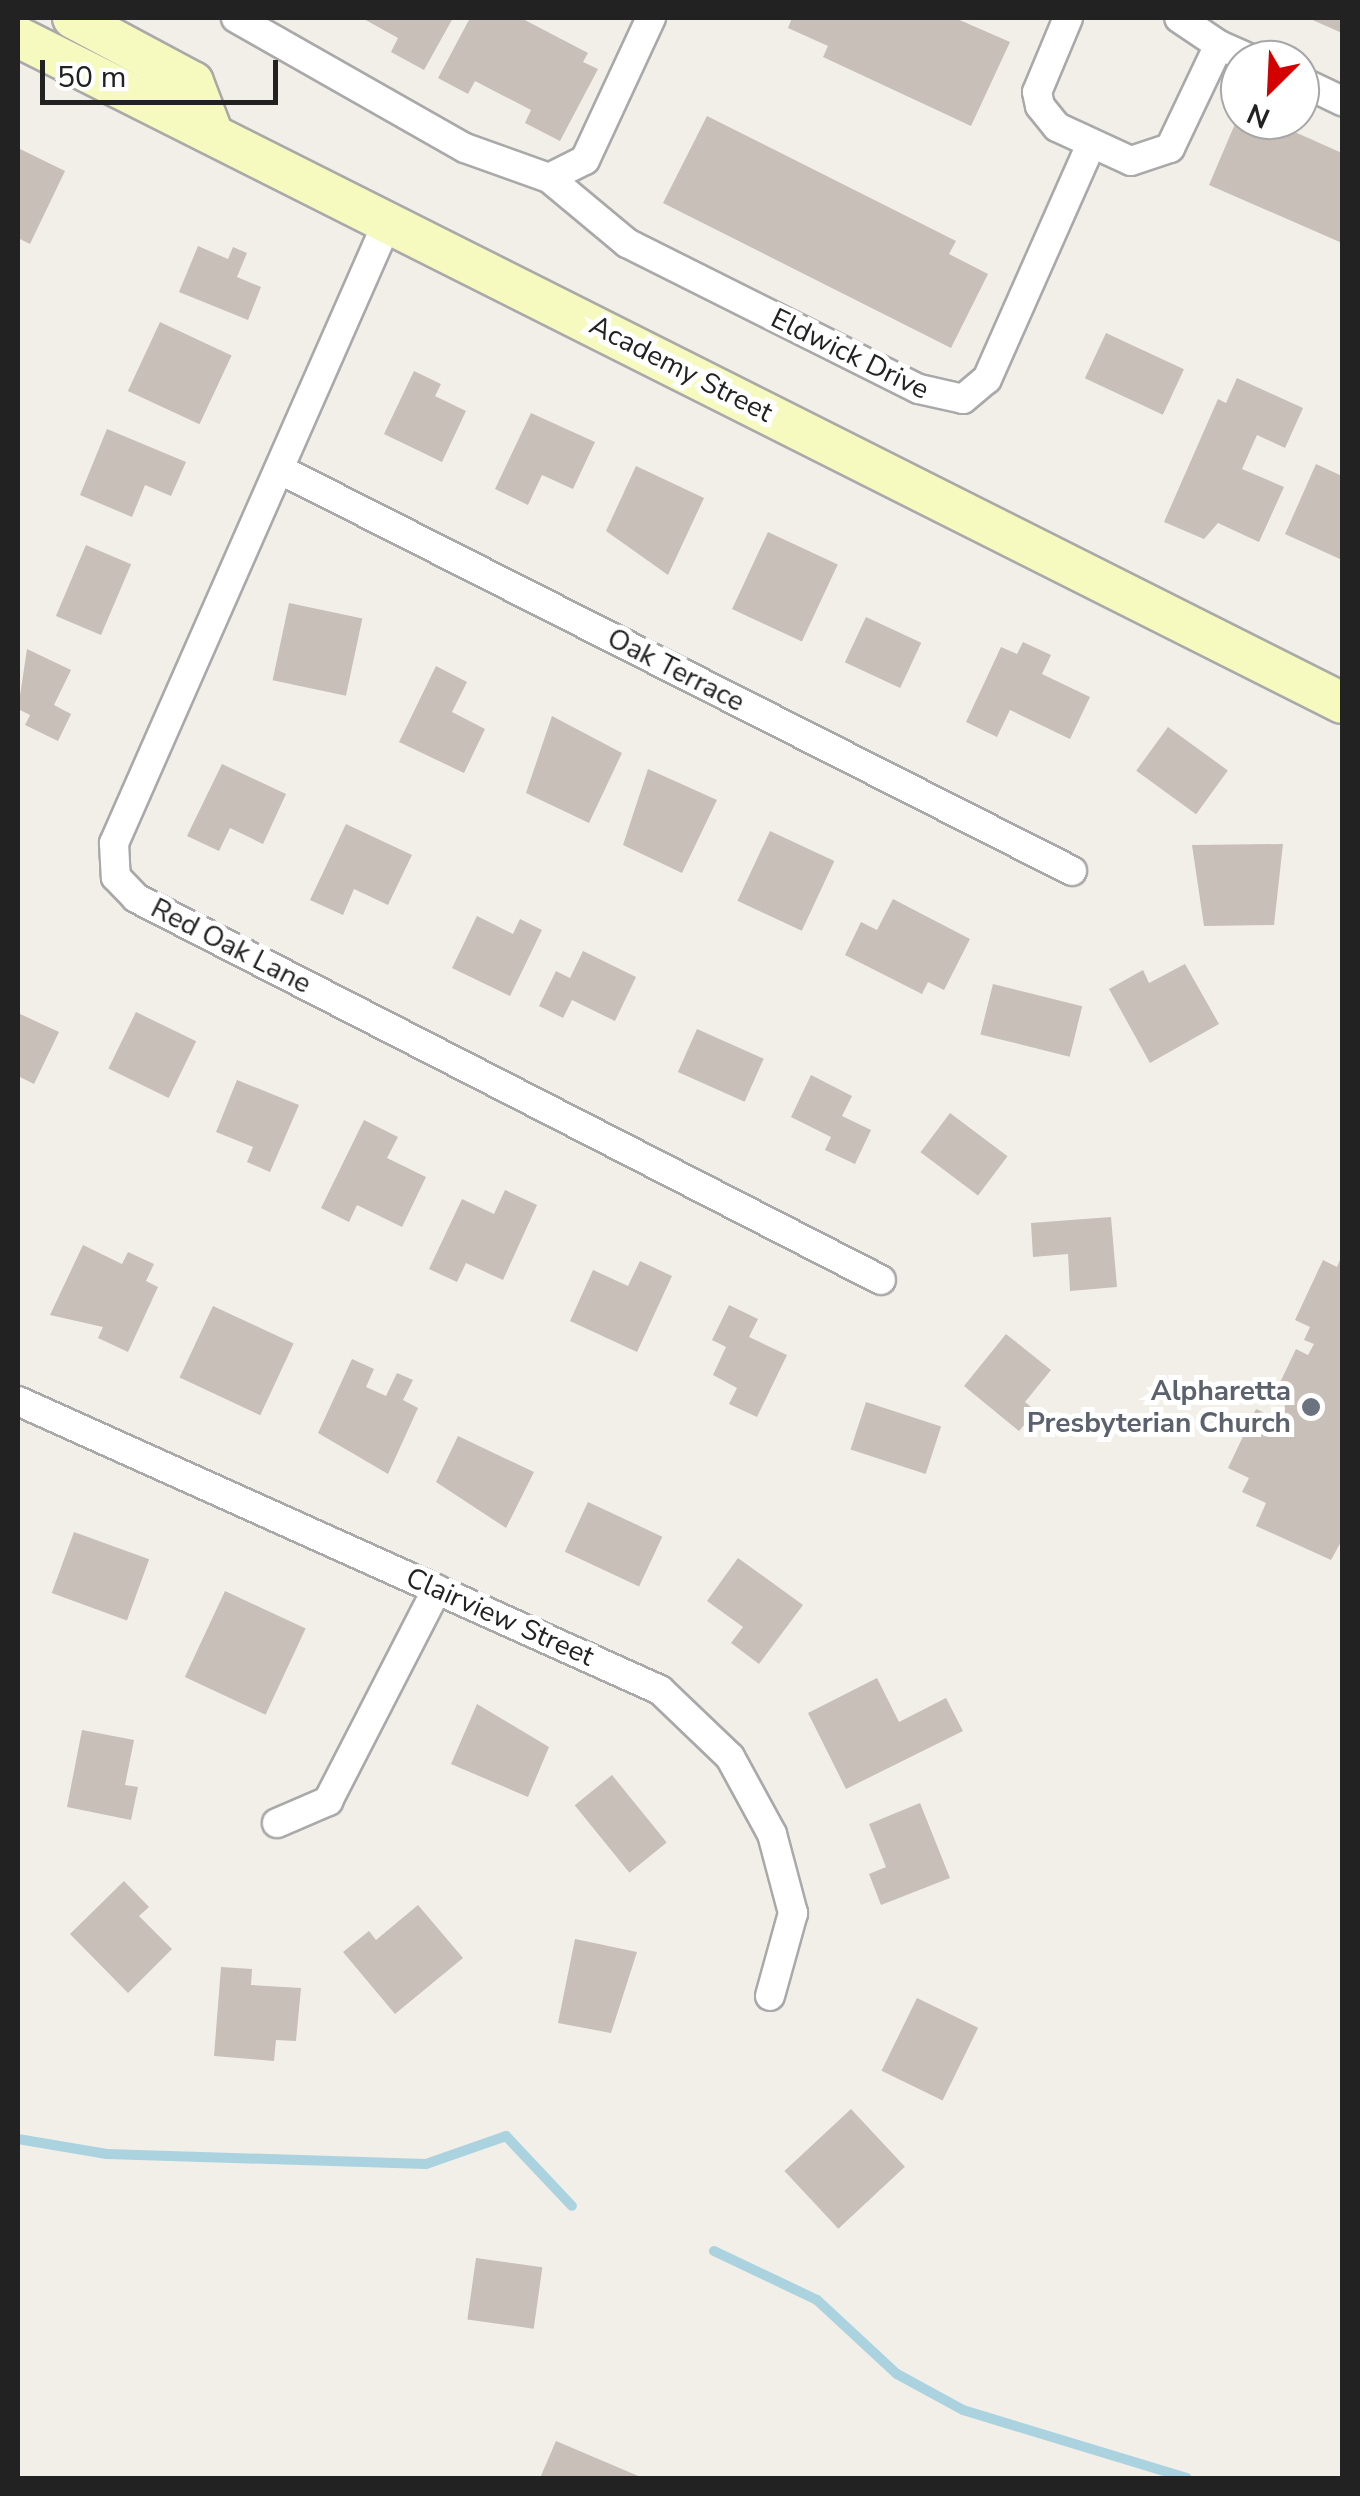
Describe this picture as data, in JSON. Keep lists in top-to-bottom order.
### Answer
{
  "streets": {
    "street": [
      "Eldwick Drive",
      "Academy Street",
      "Oak Terrace",
      "Red Oak Lane",
      "Clairview Street"
    ]
  },
  "crossings": [
    ["Academy Street", "Red Oak Lane"],
    ["Oak Terrace", "Red Oak Lane"]
  ],
  "places": ["Alpharetta Presbyterian Church"],
  "scale_bar": "50 m",
  "north": "bottom left"
}
